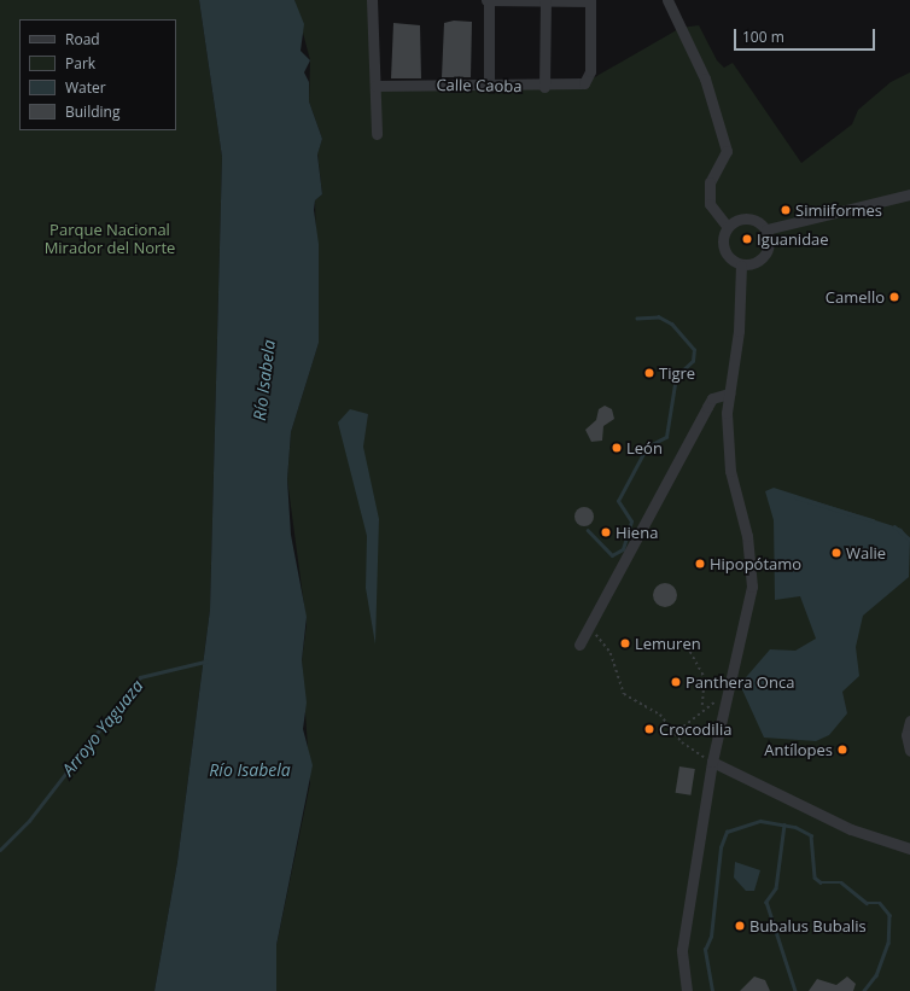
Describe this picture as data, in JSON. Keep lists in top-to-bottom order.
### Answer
{
  "streets": {
    "street": ["Calle Caoba"]
  },
  "water": ["Río Isabela", "Arroyo Yaguaza"],
  "parks": ["Parque Nacional Mirador del Norte"],
  "places": [
    "Simiiformes",
    "Iguanidae",
    "Camello",
    "Tigre",
    "León",
    "Hiena",
    "Walie",
    "Hipopótamo",
    "Lemuren",
    "Panthera Onca",
    "Crocodilia",
    "Antílopes",
    "Bubalus Bubalis"
  ],
  "legend": [
    "Road",
    "Park",
    "Water",
    "Building"
  ],
  "scale_bar": "100 m"
}
